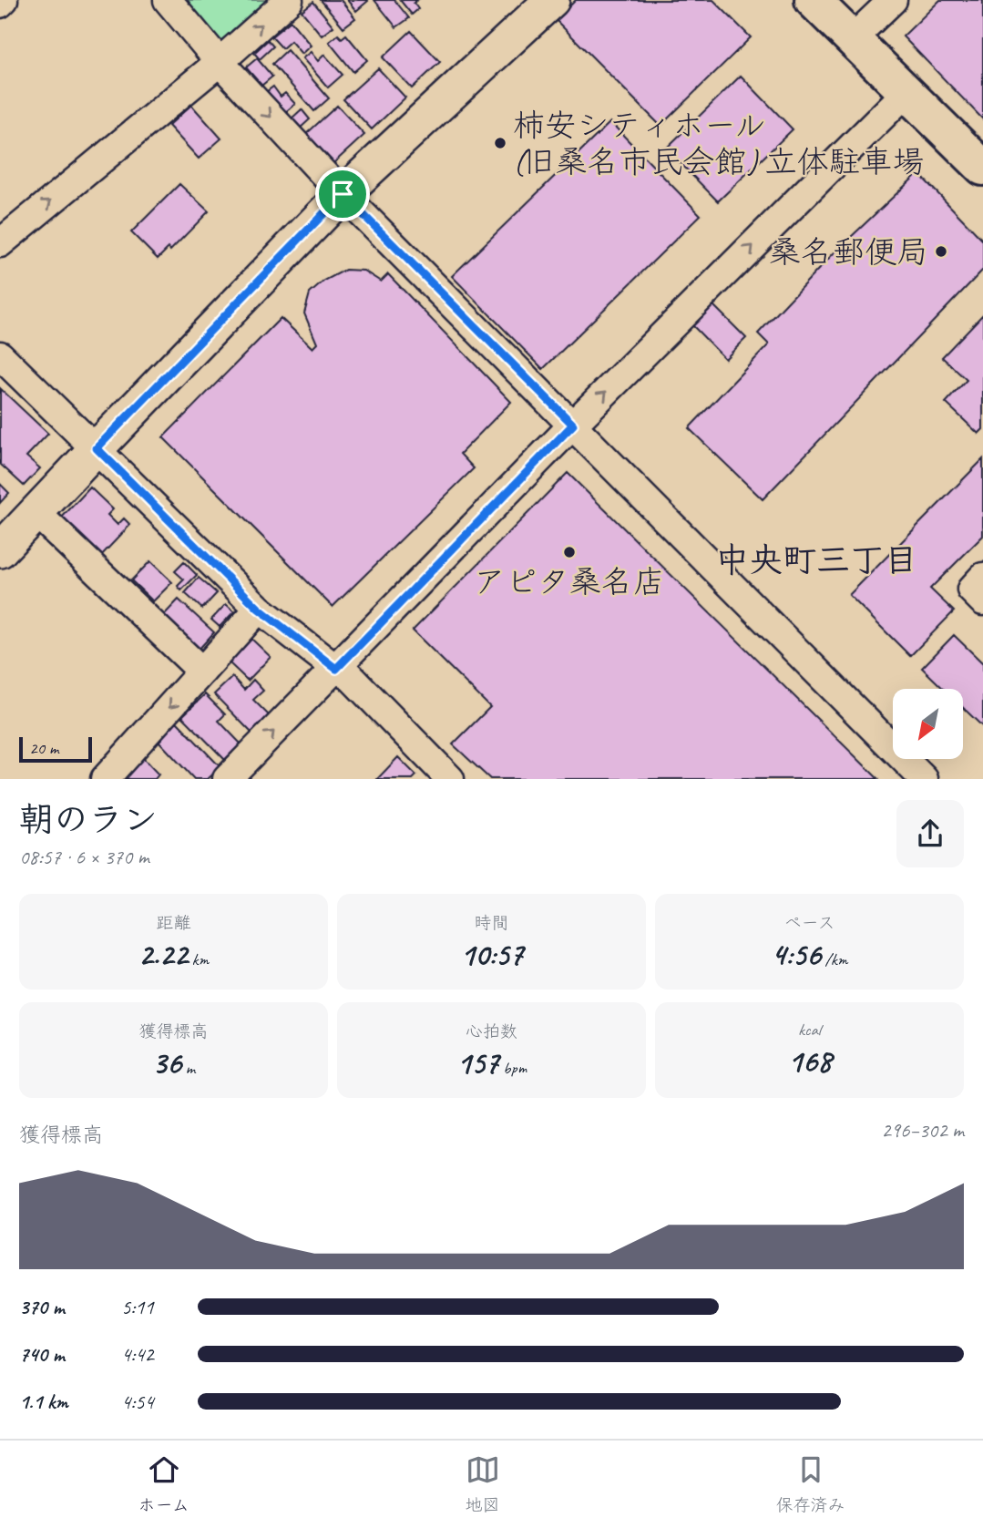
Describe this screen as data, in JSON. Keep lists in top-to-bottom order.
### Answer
{
  "districts": ["中央町三丁目"],
  "places": ["柿安シティホール (旧桑名市民会館) 立体駐車場", "桑名郵便局", "アピタ桑名店"],
  "scale_bar": "20 m",
  "north": "bottom left",
  "page": {
    "scale": "20 m",
    "heading": ["朝のラン", "08:57 · 6 × 370 m"],
    "stats": [
      ["距離", "2.22 km"],
      ["時間", "10:57"],
      ["ペース", "4:56 /km"],
      ["獲得標高", "36 m"],
      ["心拍数", "157 bpm"],
      ["kcal", "168"]
    ],
    "chart": ["獲得標高", "296–302 m"],
    "list": [
      {
        "name": "370 m",
        "note": "5:11"
      },
      {
        "name": "740 m",
        "note": "4:42"
      },
      {
        "name": "1.1 km",
        "note": "4:54"
      }
    ],
    "tabs": ["ホーム", "地図", "保存済み"]
  }
}
